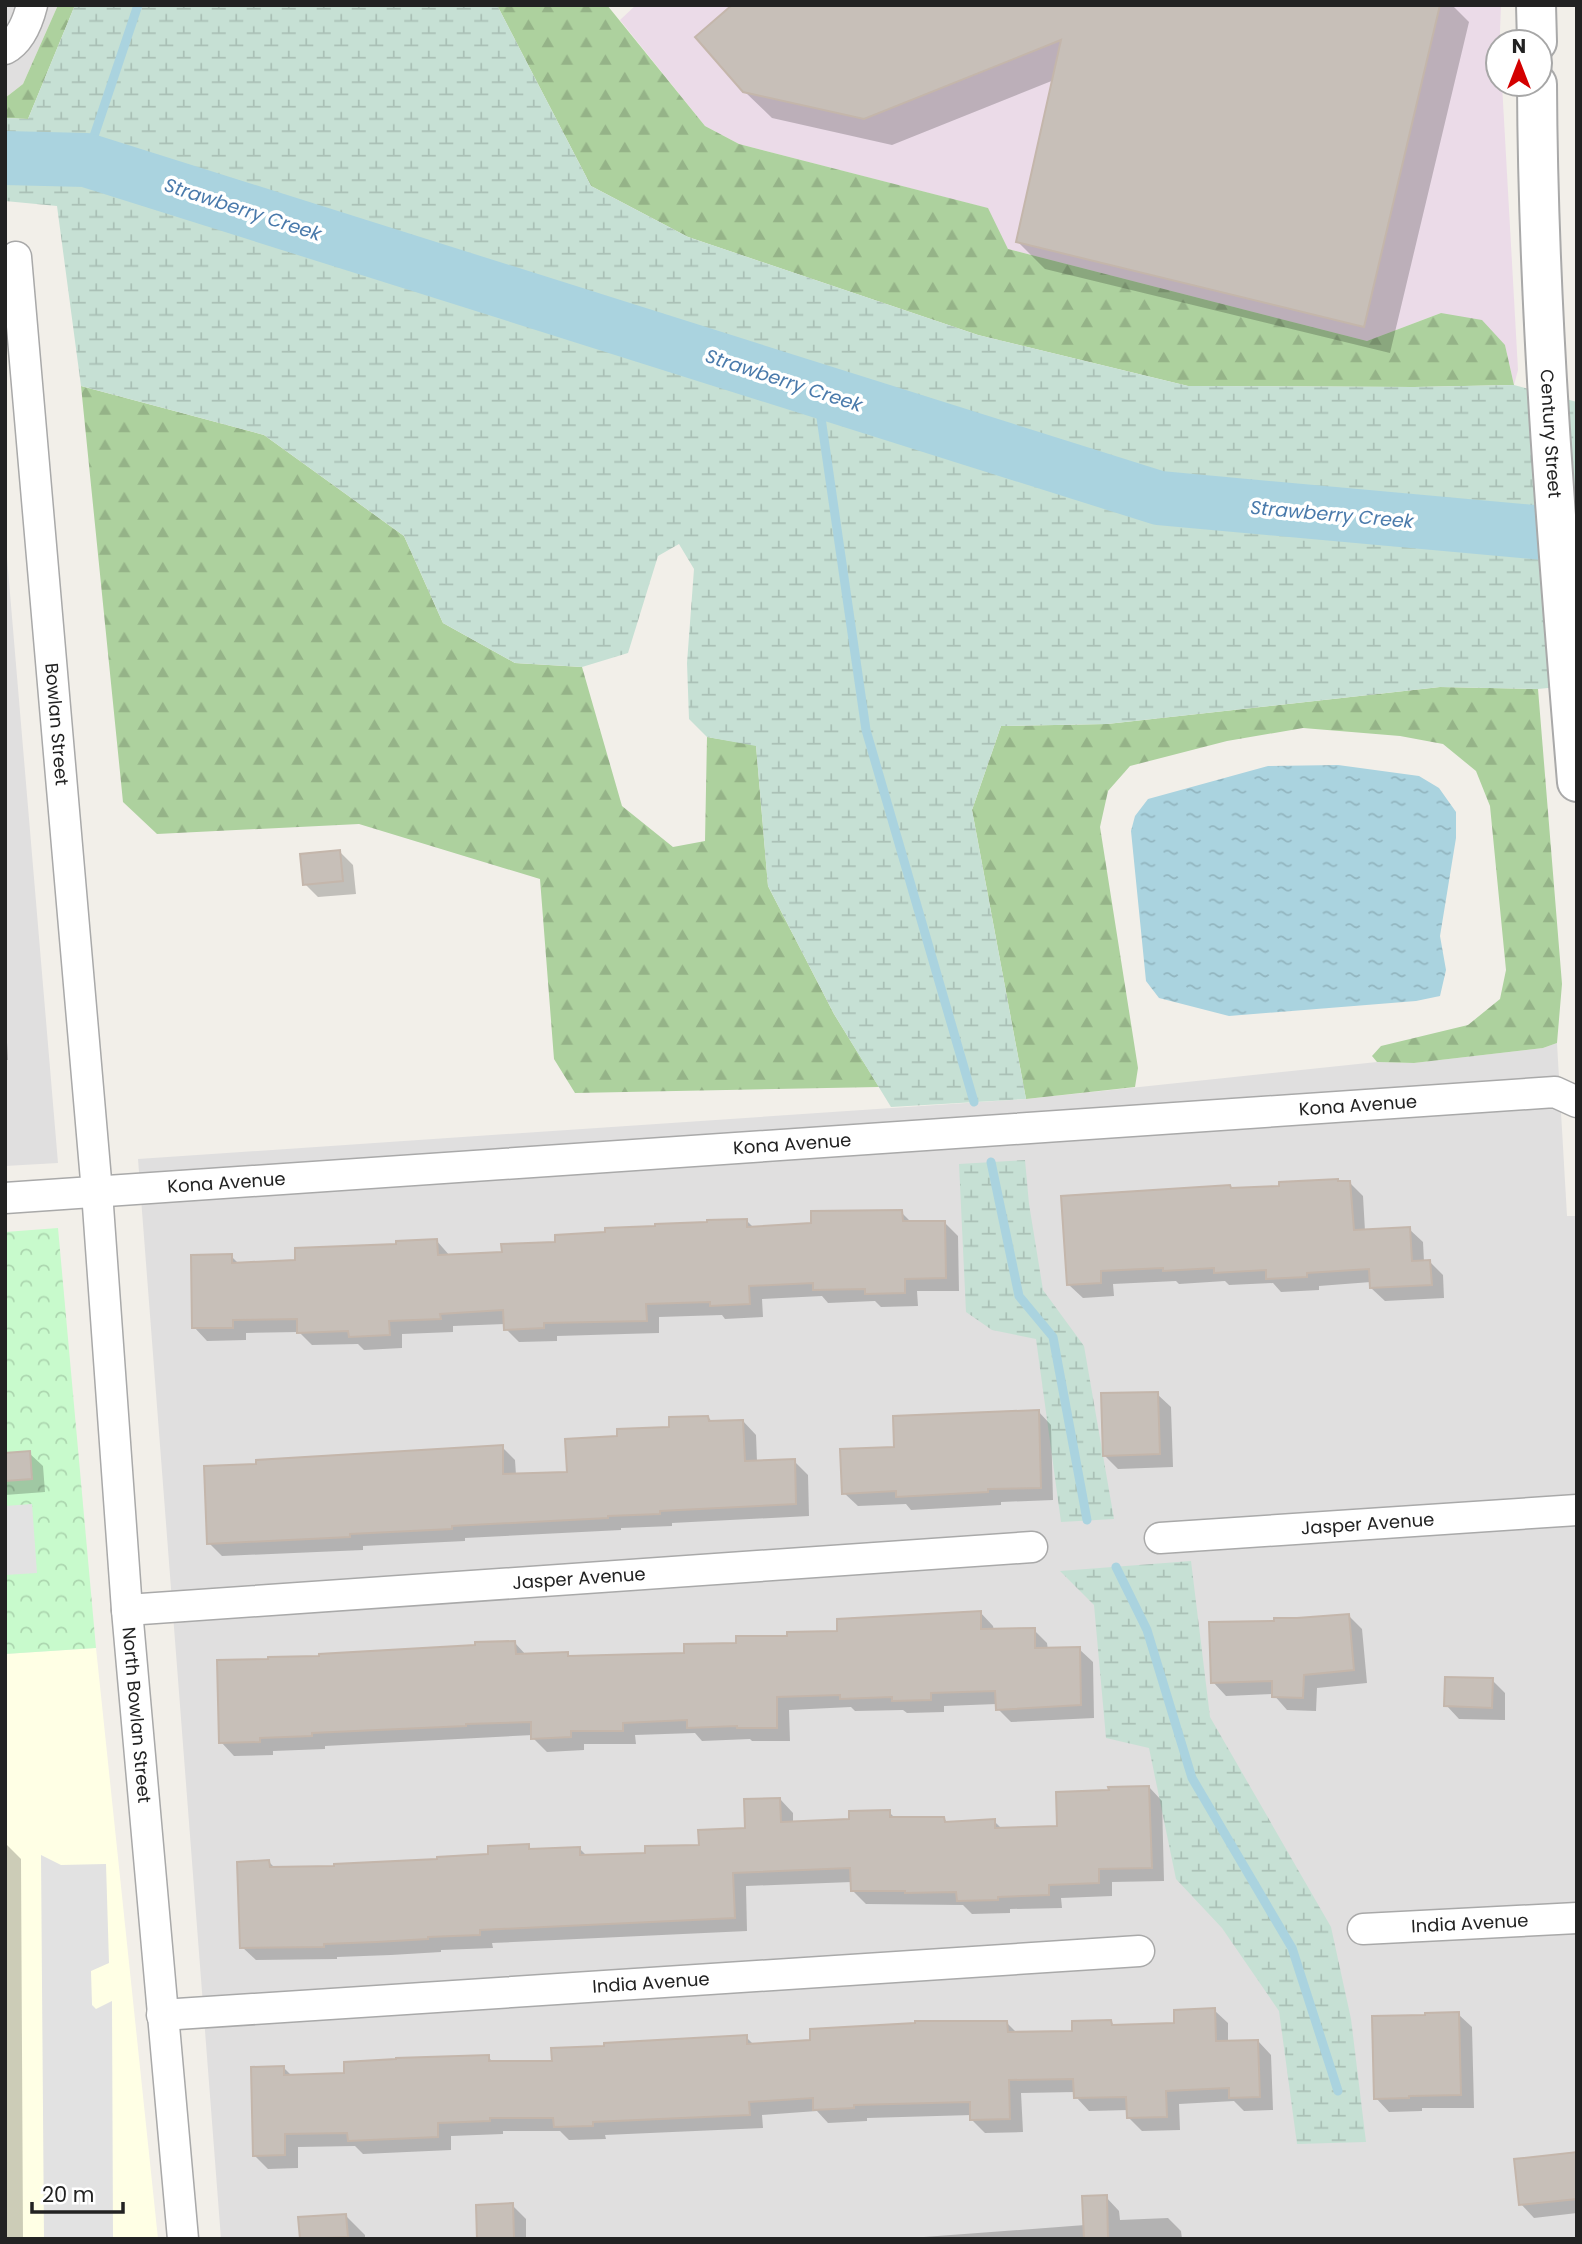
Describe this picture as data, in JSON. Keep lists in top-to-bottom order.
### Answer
{
  "streets": {
    "street": [
      "Century Street",
      "Bowlan Street",
      "Kona Avenue",
      "Jasper Avenue",
      "North Bowlan Street",
      "India Avenue"
    ]
  },
  "crossings": [
    ["Bowlan Street", "Kona Avenue"],
    ["Bowlan Street", "North Bowlan Street"],
    ["Kona Avenue", "North Bowlan Street"],
    ["Jasper Avenue", "North Bowlan Street"],
    ["North Bowlan Street", "India Avenue"]
  ],
  "water": ["Strawberry Creek"],
  "scale_bar": "20 m",
  "north": "top"
}
